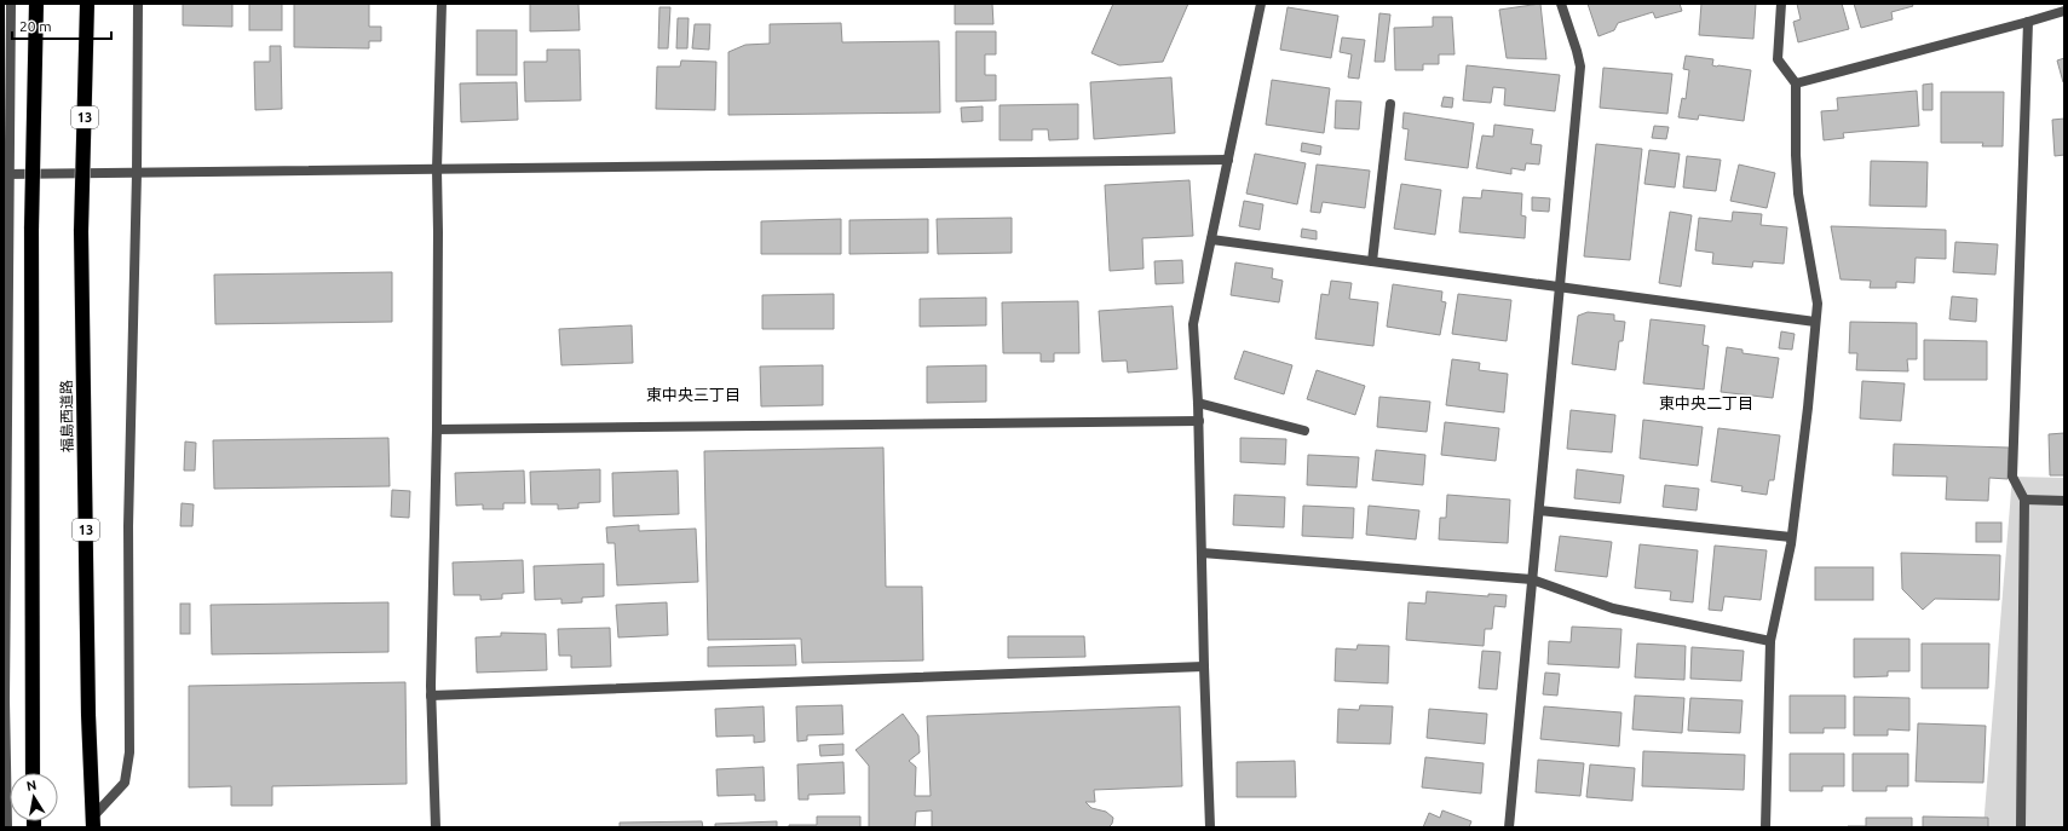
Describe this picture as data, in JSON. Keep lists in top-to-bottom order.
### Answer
{
  "streets": {
    "highway": ["13", "福島西道路"]
  },
  "districts": ["東中央三丁目", "東中央二丁目"],
  "scale_bar": "20 m",
  "north": "top"
}
